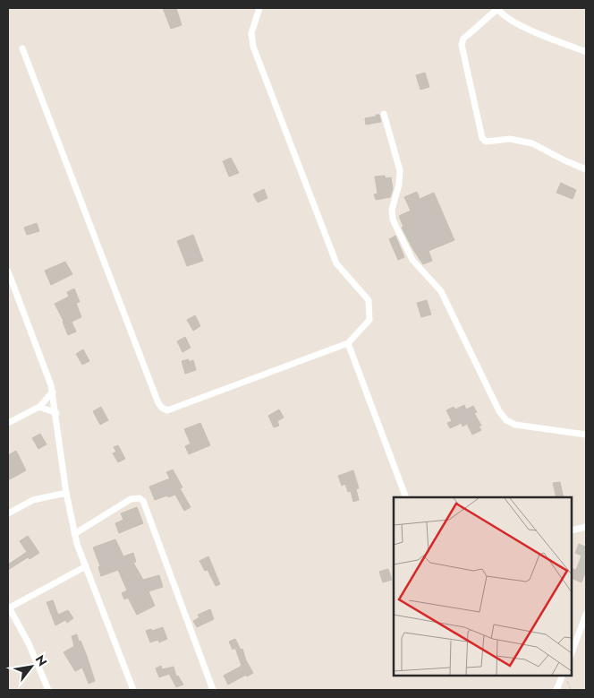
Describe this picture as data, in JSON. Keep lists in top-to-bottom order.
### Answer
{
  "north": "top right"
}
